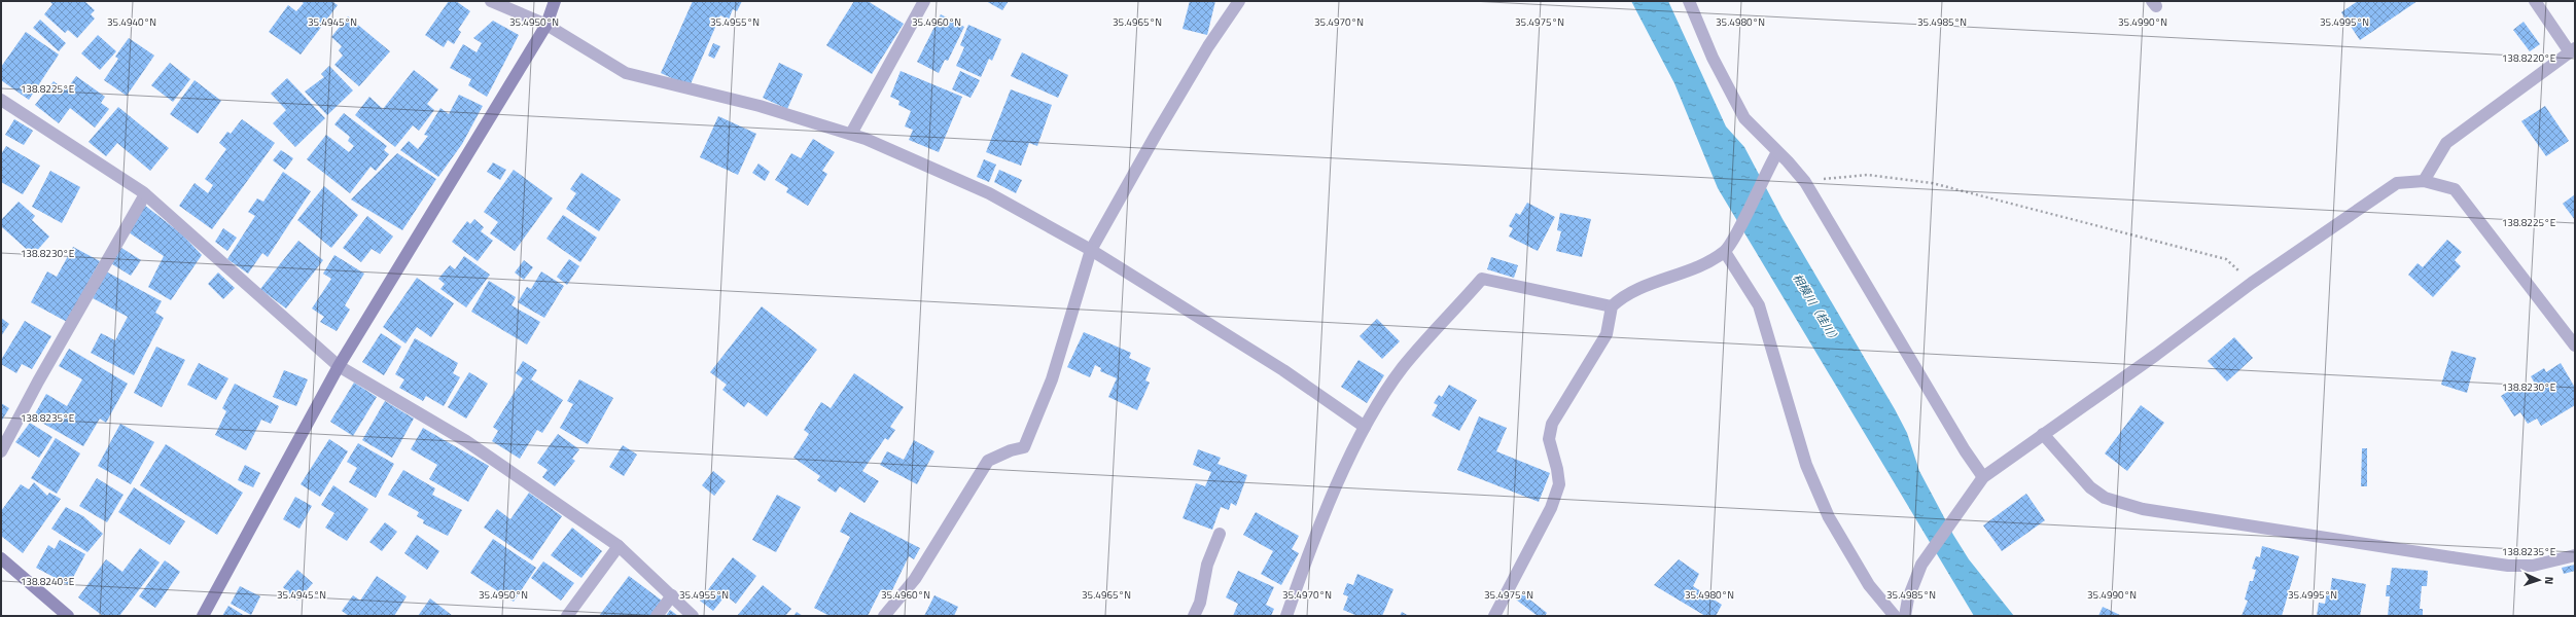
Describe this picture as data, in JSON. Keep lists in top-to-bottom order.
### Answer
{
  "water": ["相模川（桂川）"],
  "north": "right",
  "coordinates": [
    "35.4940°N",
    "35.4945°N",
    "35.4950°N",
    "35.4955°N",
    "35.4960°N",
    "35.4965°N",
    "35.4970°N",
    "35.4975°N",
    "35.4980°N",
    "35.4985°N",
    "35.4990°N",
    "35.4995°N",
    "138.8220°E",
    "138.8225°E",
    "138.8230°E",
    "138.8235°E",
    "138.8240°E"
  ]
}
